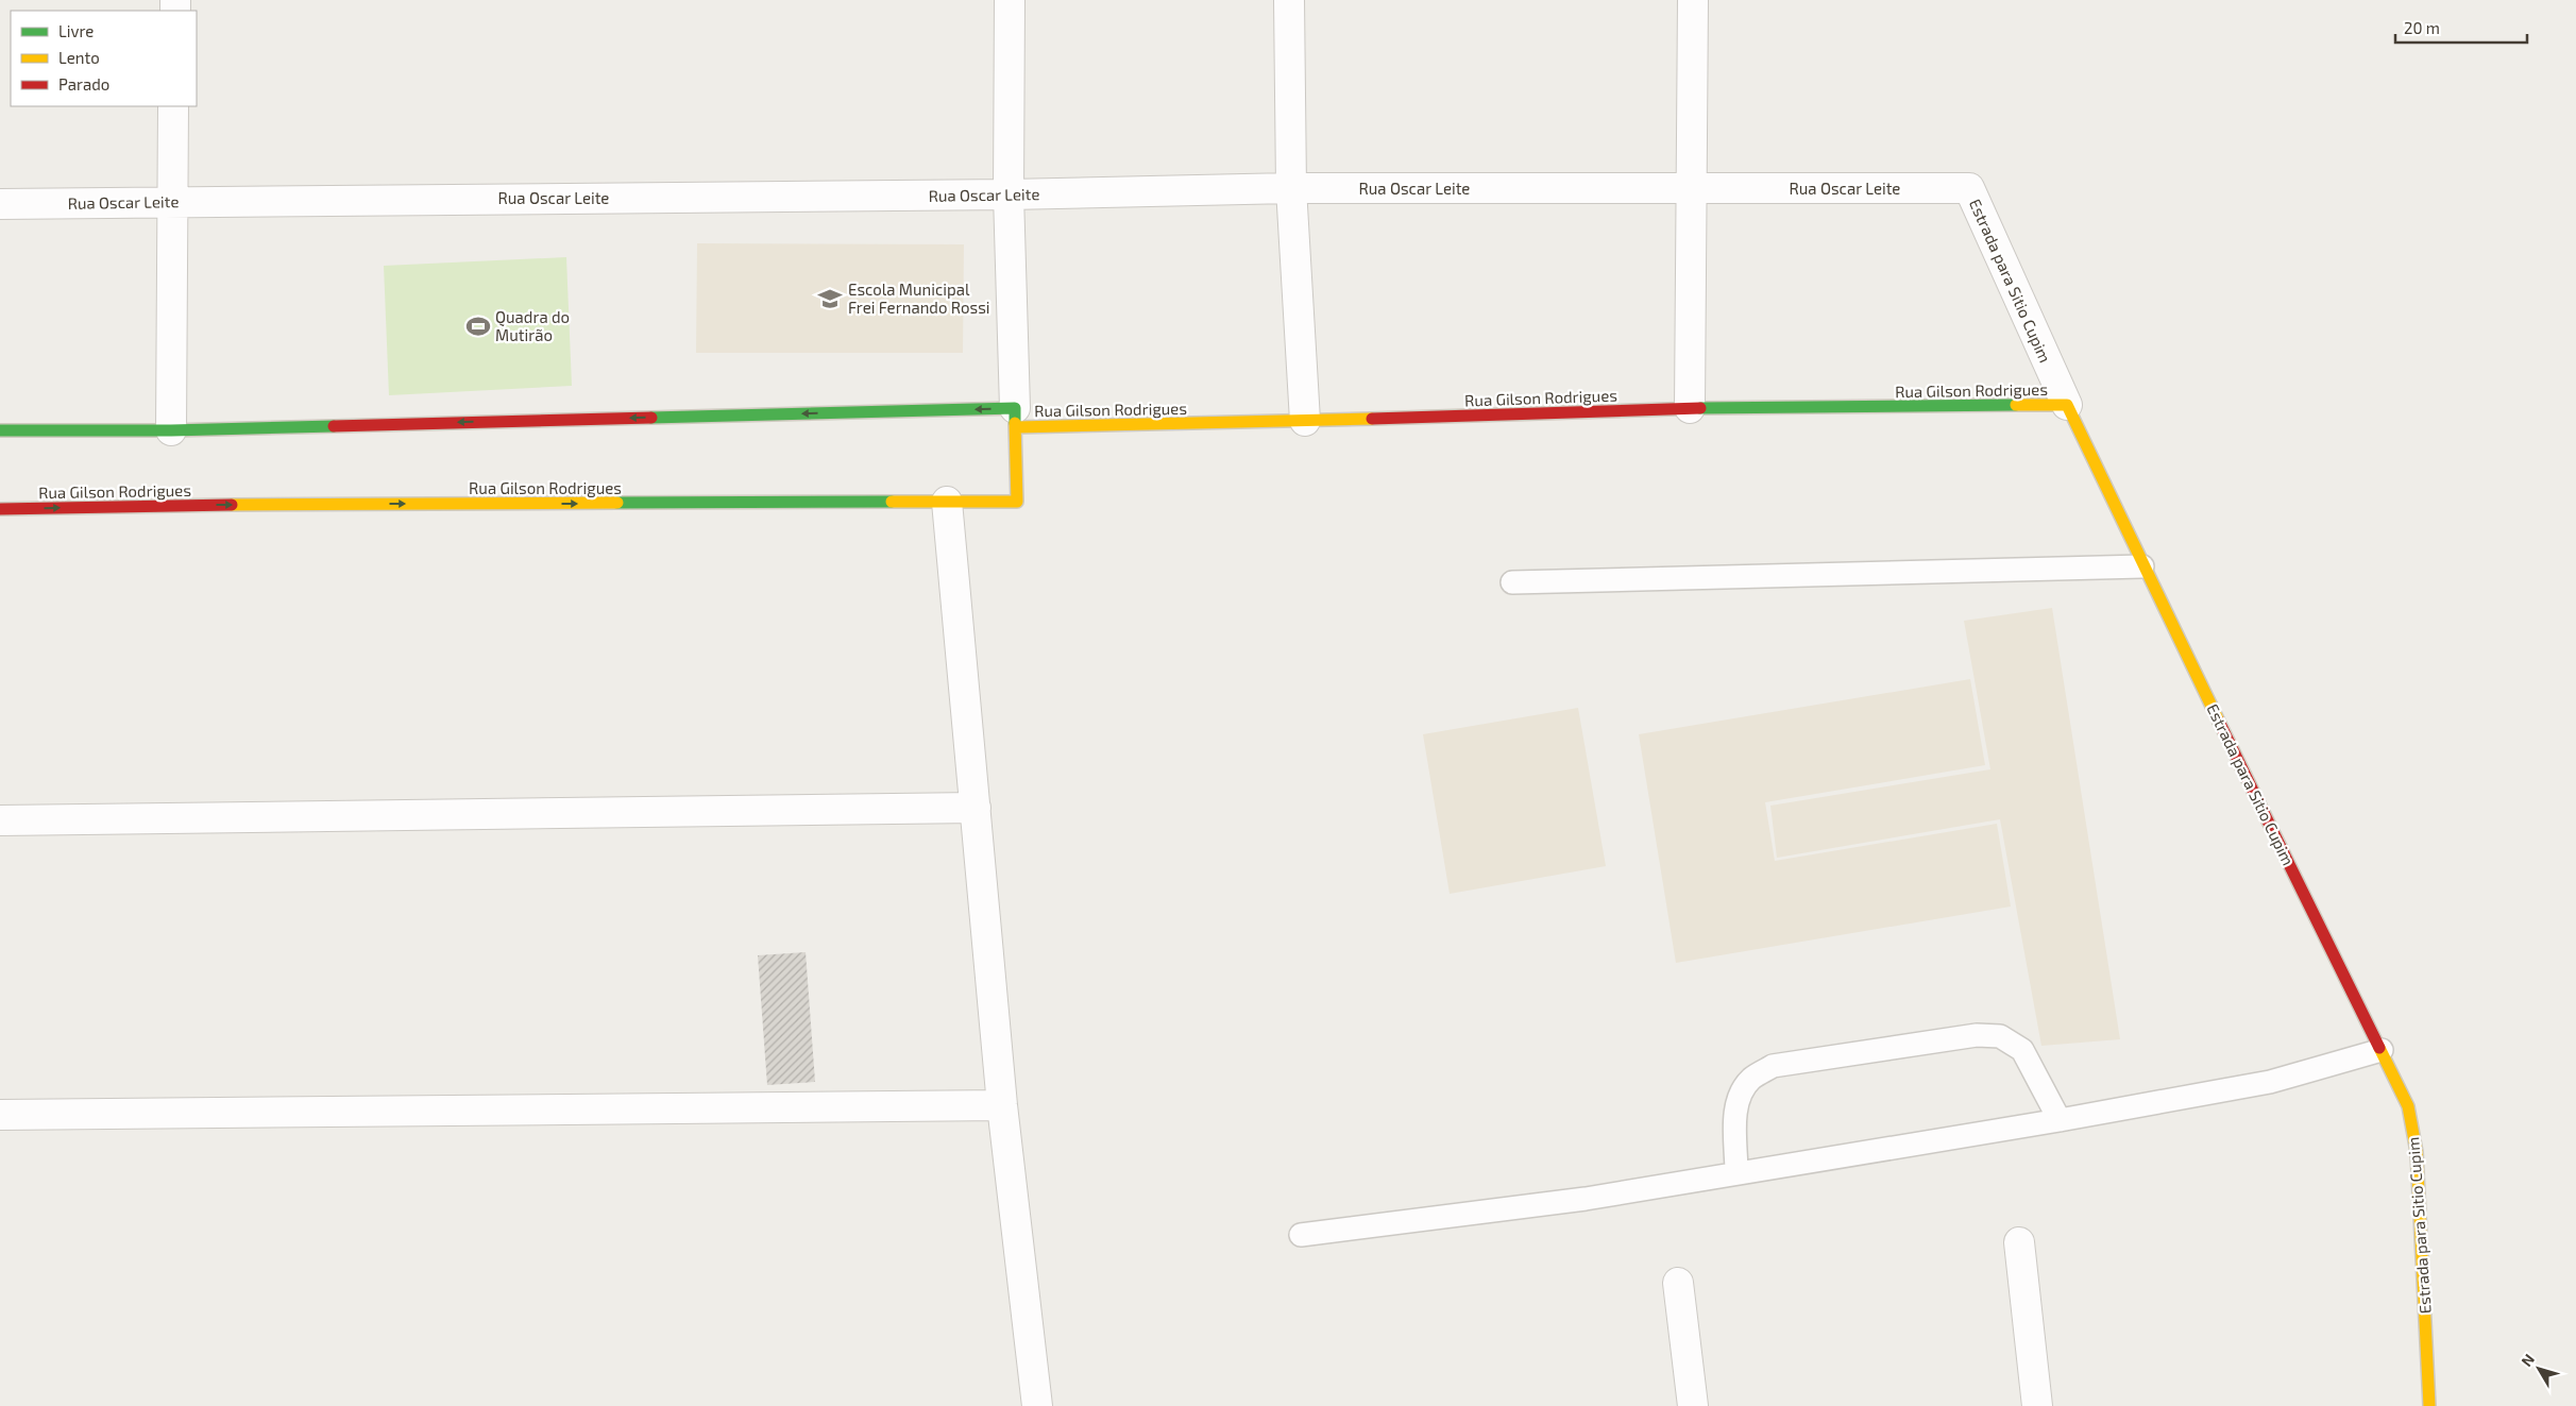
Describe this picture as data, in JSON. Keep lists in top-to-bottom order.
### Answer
{
  "streets": {
    "street": ["Rua Oscar Leite", "Estrada para Sitio Cupim", "Rua Gilson Rodrigues"]
  },
  "crossings": [
    ["Rua Oscar Leite", "Estrada para Sitio Cupim"],
    ["Estrada para Sitio Cupim", "Rua Gilson Rodrigues"]
  ],
  "places": {
    "school or university": ["Escola Municipal Frei Fernando Rossi"],
    "sports": ["Quadra do Mutirão"]
  },
  "legend": ["Livre", "Lento", "Parado"],
  "scale_bar": "20 m",
  "north": "top left"
}
